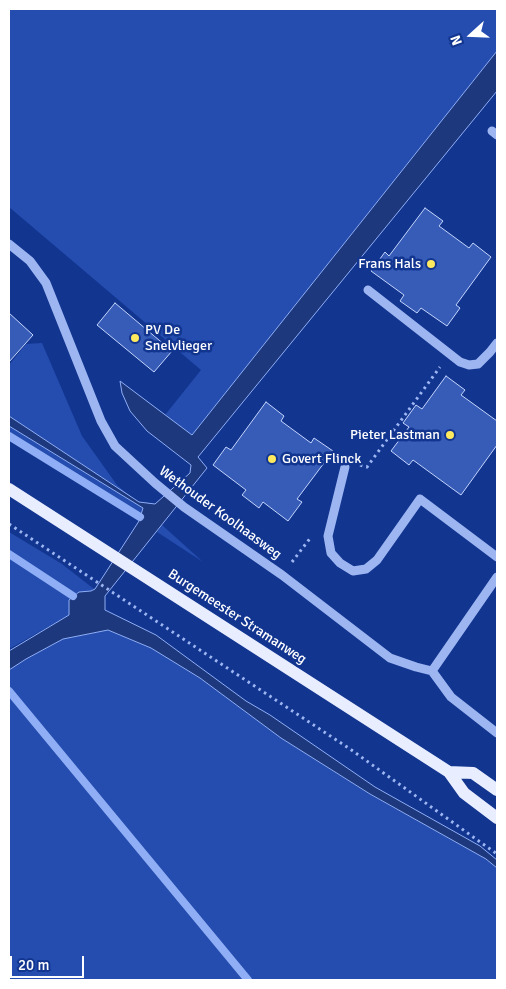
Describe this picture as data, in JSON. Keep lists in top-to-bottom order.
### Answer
{
  "streets": {
    "main road": ["Burgemeester Stramanweg"],
    "street": ["Wethouder Koolhaasweg"]
  },
  "places": [
    "Frans Hals",
    "PV De Snelvlieger",
    "Pieter Lastman",
    "Govert Flinck"
  ],
  "scale_bar": "20 m",
  "north": "left"
}
